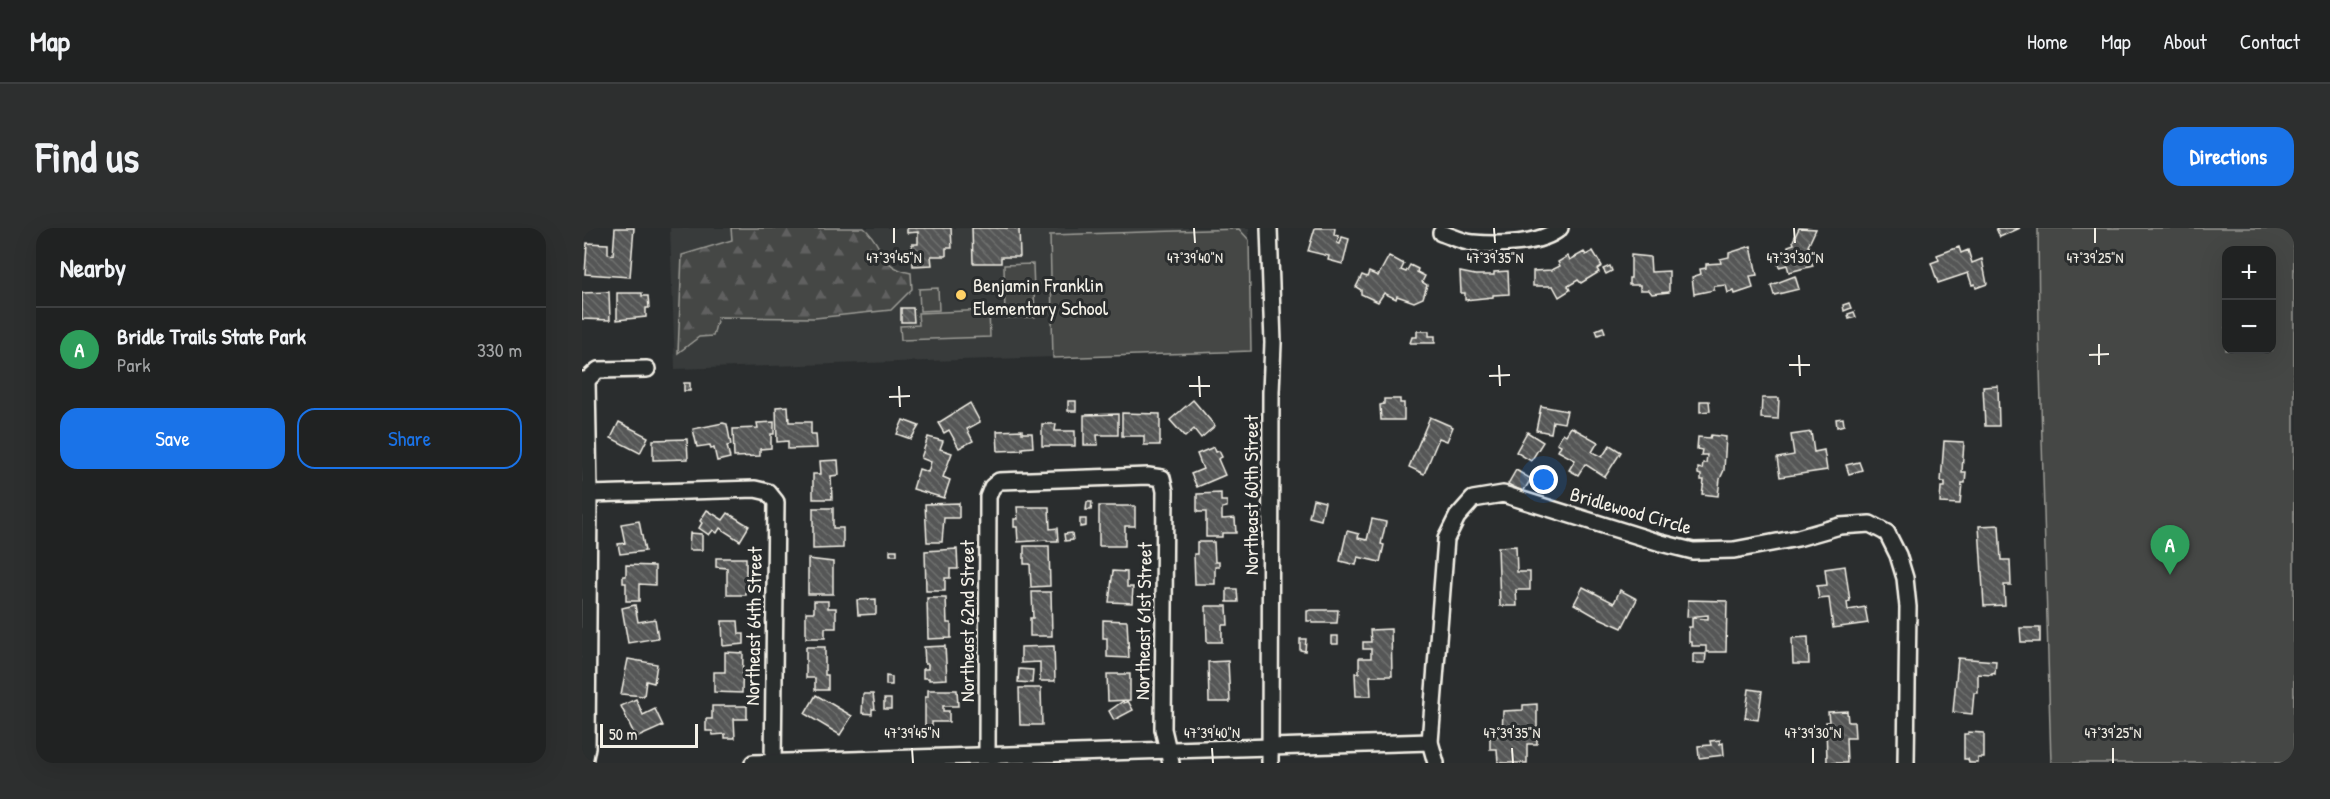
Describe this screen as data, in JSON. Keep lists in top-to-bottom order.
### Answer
{
  "streets": {
    "street": [
      "Northeast 60th Street",
      "Bridlewood Circle",
      "Northeast 62nd Street",
      "Northeast 61st Street",
      "Northeast 64th Street"
    ]
  },
  "crossings": [
    ["Northeast 62nd Street", "Northeast 61st Street"]
  ],
  "places": ["Benjamin Franklin Elementary School"],
  "scale_bar": "50 m",
  "page": {
    "header": "Map",
    "nav": [
      "Home",
      "Map",
      "About",
      "Contact"
    ],
    "buttons": [
      "Directions",
      ["Save", "Share"]
    ],
    "title": "Find us",
    "heading": "Nearby",
    "map_buttons": ["+", "−"],
    "list": [
      {
        "mark": "A",
        "name": "Bridle Trails State Park",
        "note": "Park",
        "value": "330 m"
      }
    ],
    "pins": "A",
    "scale": "50 m"
  },
  "coordinates": [
    "47°39'45\"N",
    "47°39'40\"N",
    "47°39'35\"N",
    "47°39'30\"N",
    "47°39'25\"N"
  ]
}
